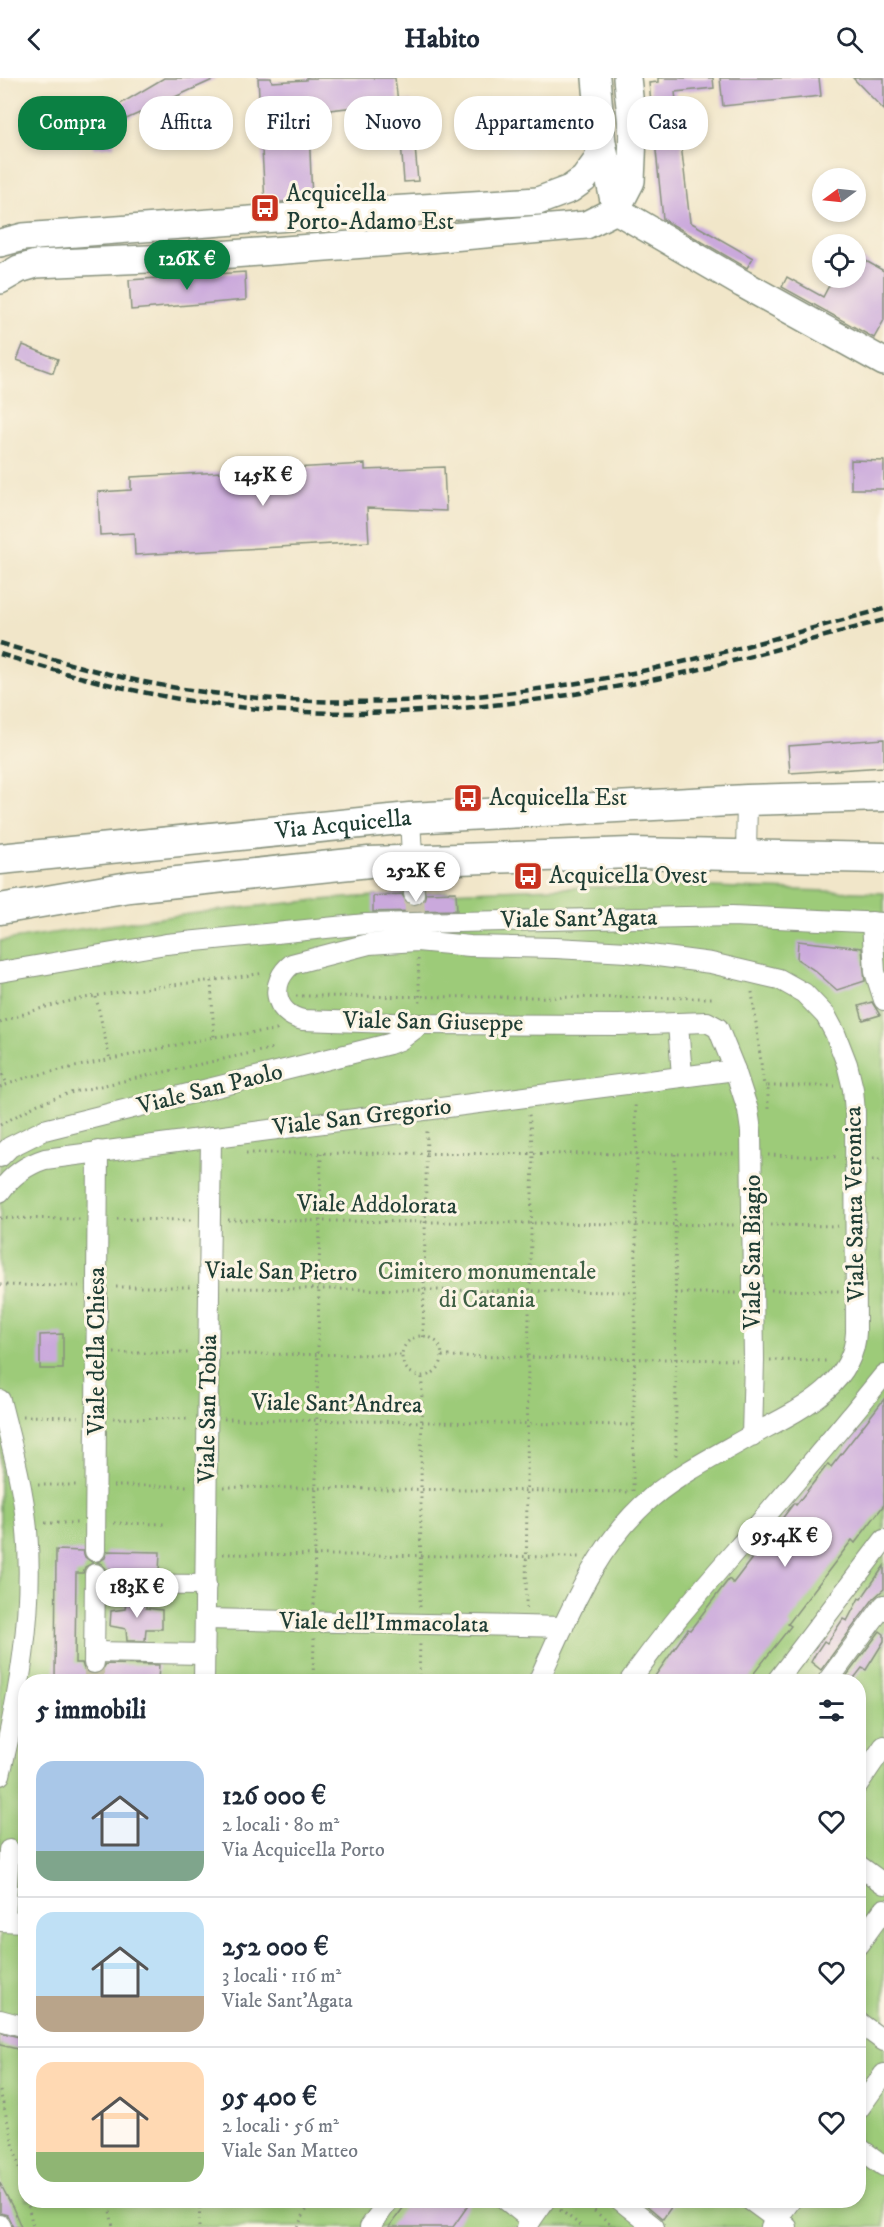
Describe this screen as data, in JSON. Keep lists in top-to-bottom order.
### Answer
{
  "streets": {
    "main road": ["Via Acquicella"],
    "street": [
      "Viale Sant'Agata",
      "Viale San Giuseppe",
      "Viale San Paolo",
      "Viale San Gregorio",
      "Viale Santa Veronica",
      "Viale San Biagio",
      "Viale della Chiesa",
      "Viale San Tobia",
      "Viale dell'Immacolata"
    ],
    "path": ["Viale Addolorata", "Viale San Pietro", "Viale Sant'Andrea"]
  },
  "crossings": [
    ["Viale Sant'Agata", "Viale Santa Veronica"],
    ["Viale San Giuseppe", "Viale San Paolo"],
    ["Viale San Giuseppe", "Viale San Gregorio"],
    ["Viale San Giuseppe", "Viale San Biagio"],
    ["Viale San Gregorio", "Viale San Biagio"],
    ["Viale San Gregorio", "Viale della Chiesa"],
    ["Viale San Gregorio", "Viale San Tobia"],
    ["Viale Santa Veronica", "Viale Addolorata"],
    ["Viale Santa Veronica", "Viale San Biagio"],
    ["Viale Santa Veronica", "Viale dell'Immacolata"],
    ["Viale Addolorata", "Viale San Biagio"],
    ["Viale Addolorata", "Viale della Chiesa"],
    ["Viale Addolorata", "Viale San Tobia"],
    ["Viale San Pietro", "Viale della Chiesa"],
    ["Viale San Pietro", "Viale San Tobia"],
    ["Viale della Chiesa", "Viale Sant'Andrea"],
    ["Viale Sant'Andrea", "Viale San Tobia"],
    ["Viale San Tobia", "Viale dell'Immacolata"]
  ],
  "parks": ["Cimitero monumentale di Catania"],
  "places": {
    "bus stop": ["Acquicella Porto-Adamo Est", "Acquicella Est", "Acquicella Ovest"]
  },
  "north": "left",
  "page": {
    "header": "Habito",
    "chip": [
      "Compra",
      "Affitta",
      "Filtri",
      "Nuovo",
      "Appartamento",
      "Casa"
    ],
    "price": [
      "126K €",
      "145K €",
      "252K €",
      "95.4K €",
      "183K €"
    ],
    "heading": "5 immobili",
    "list": [
      {
        "name": "126 000 €",
        "note": "2 locali · 80 m² · Via Acquicella Porto"
      },
      {
        "name": "252 000 €",
        "note": "3 locali · 116 m² · Viale Sant'Agata"
      },
      {
        "name": "95 400 €",
        "note": "2 locali · 56 m² · Viale San Matteo"
      }
    ]
  }
}
